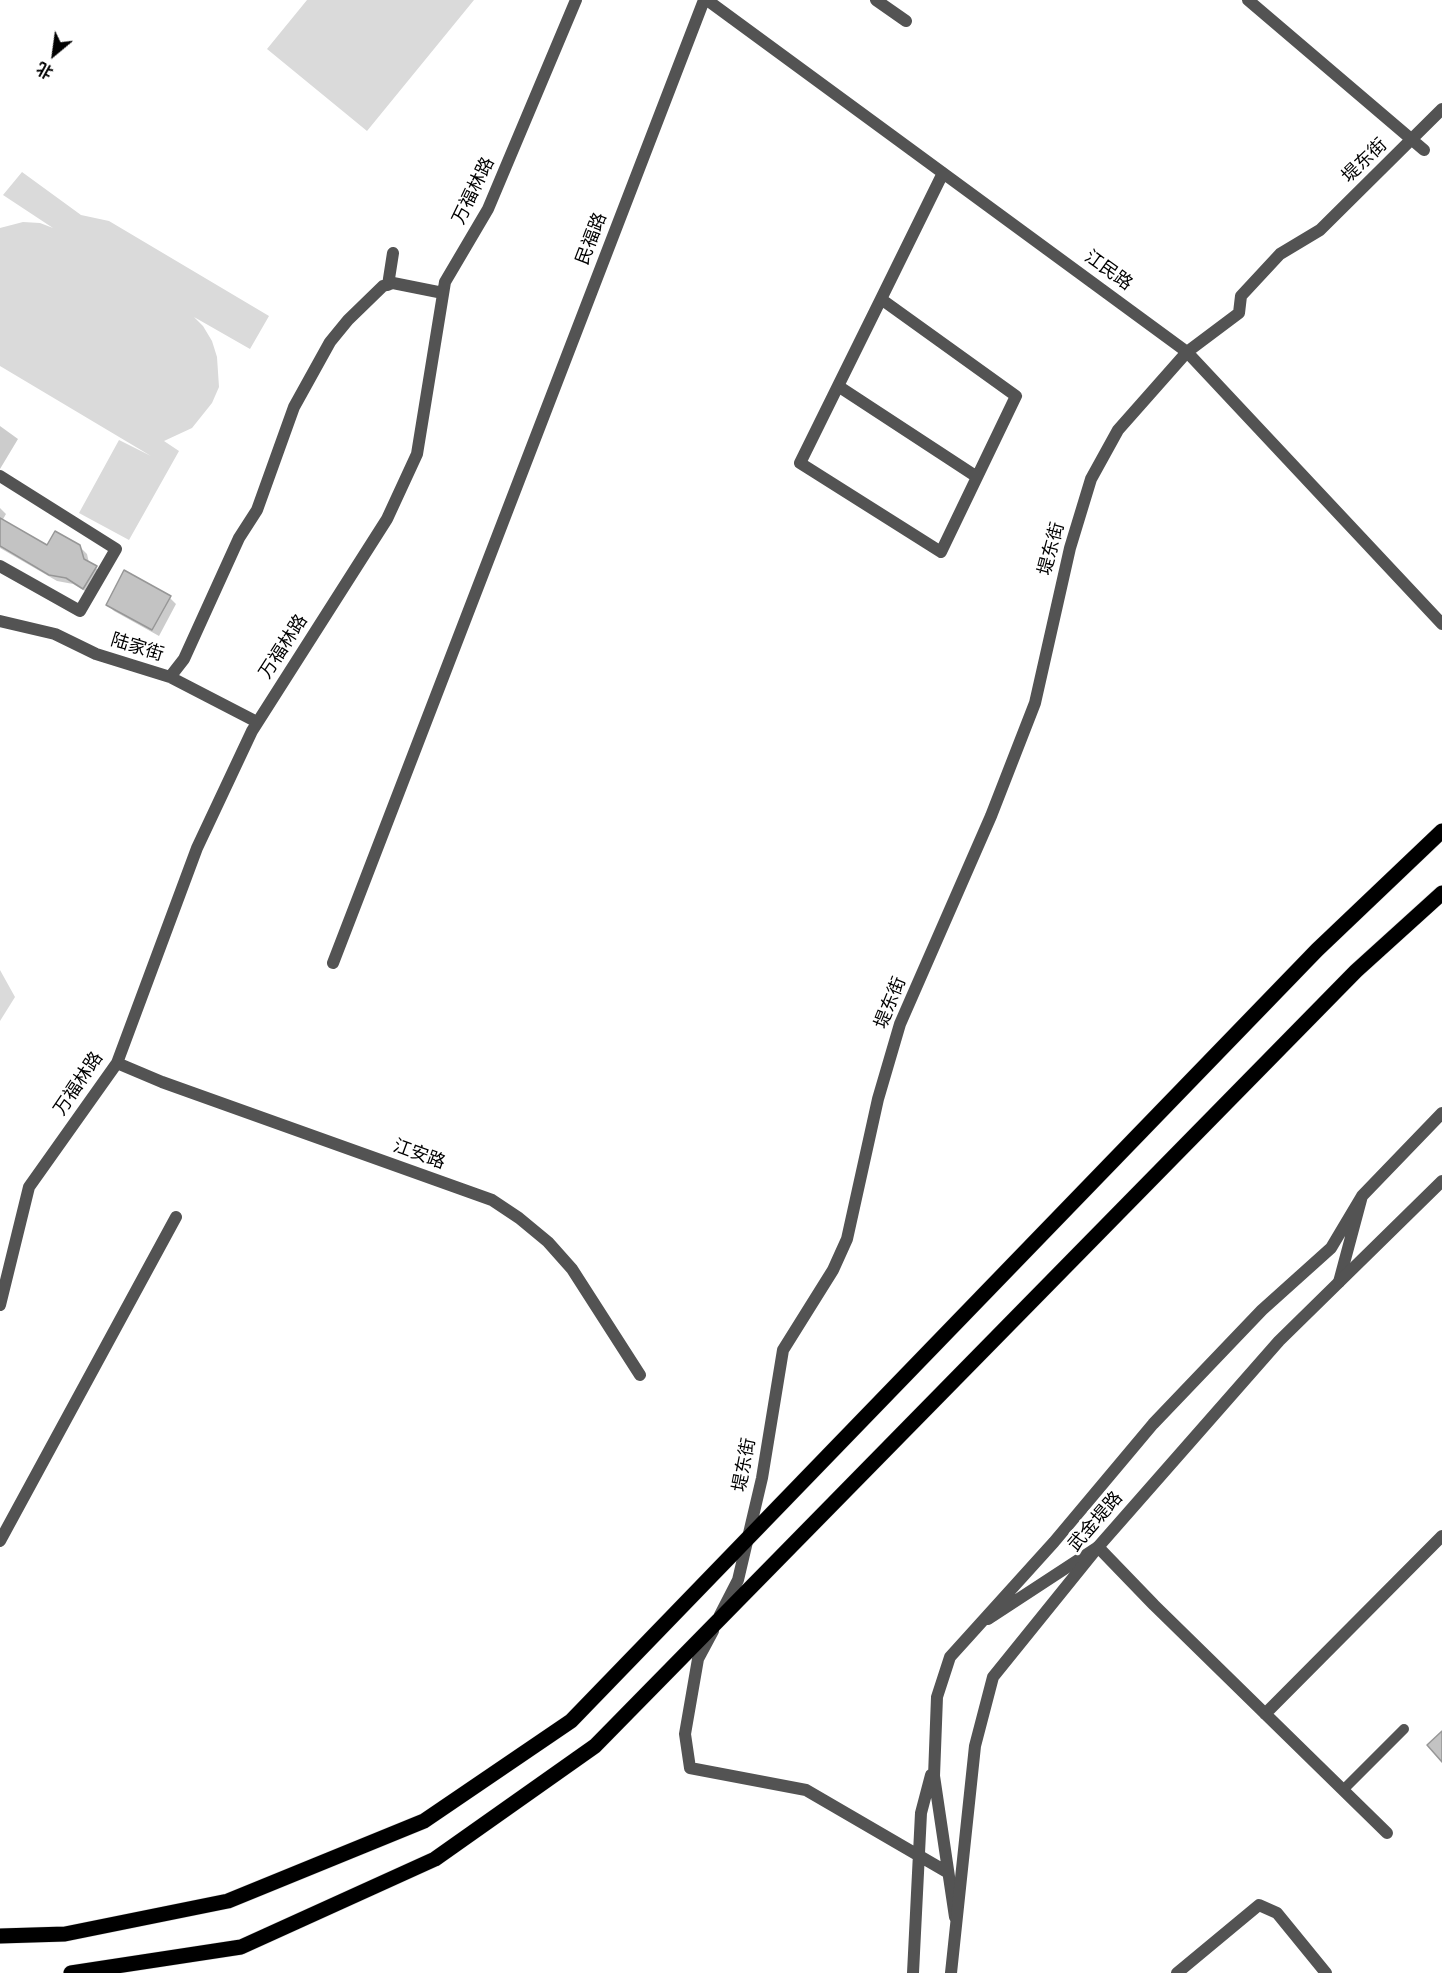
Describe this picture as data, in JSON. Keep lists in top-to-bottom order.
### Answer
{
  "streets": {
    "street": [
      "堤东街",
      "万福林路",
      "民福路",
      "江民路",
      "陆家街",
      "江安路",
      "武金堤路"
    ]
  },
  "crossings": [
    ["堤东街", "江民路"],
    ["万福林路", "陆家街"],
    ["万福林路", "江安路"],
    ["民福路", "江民路"]
  ],
  "north": "bottom left"
}
